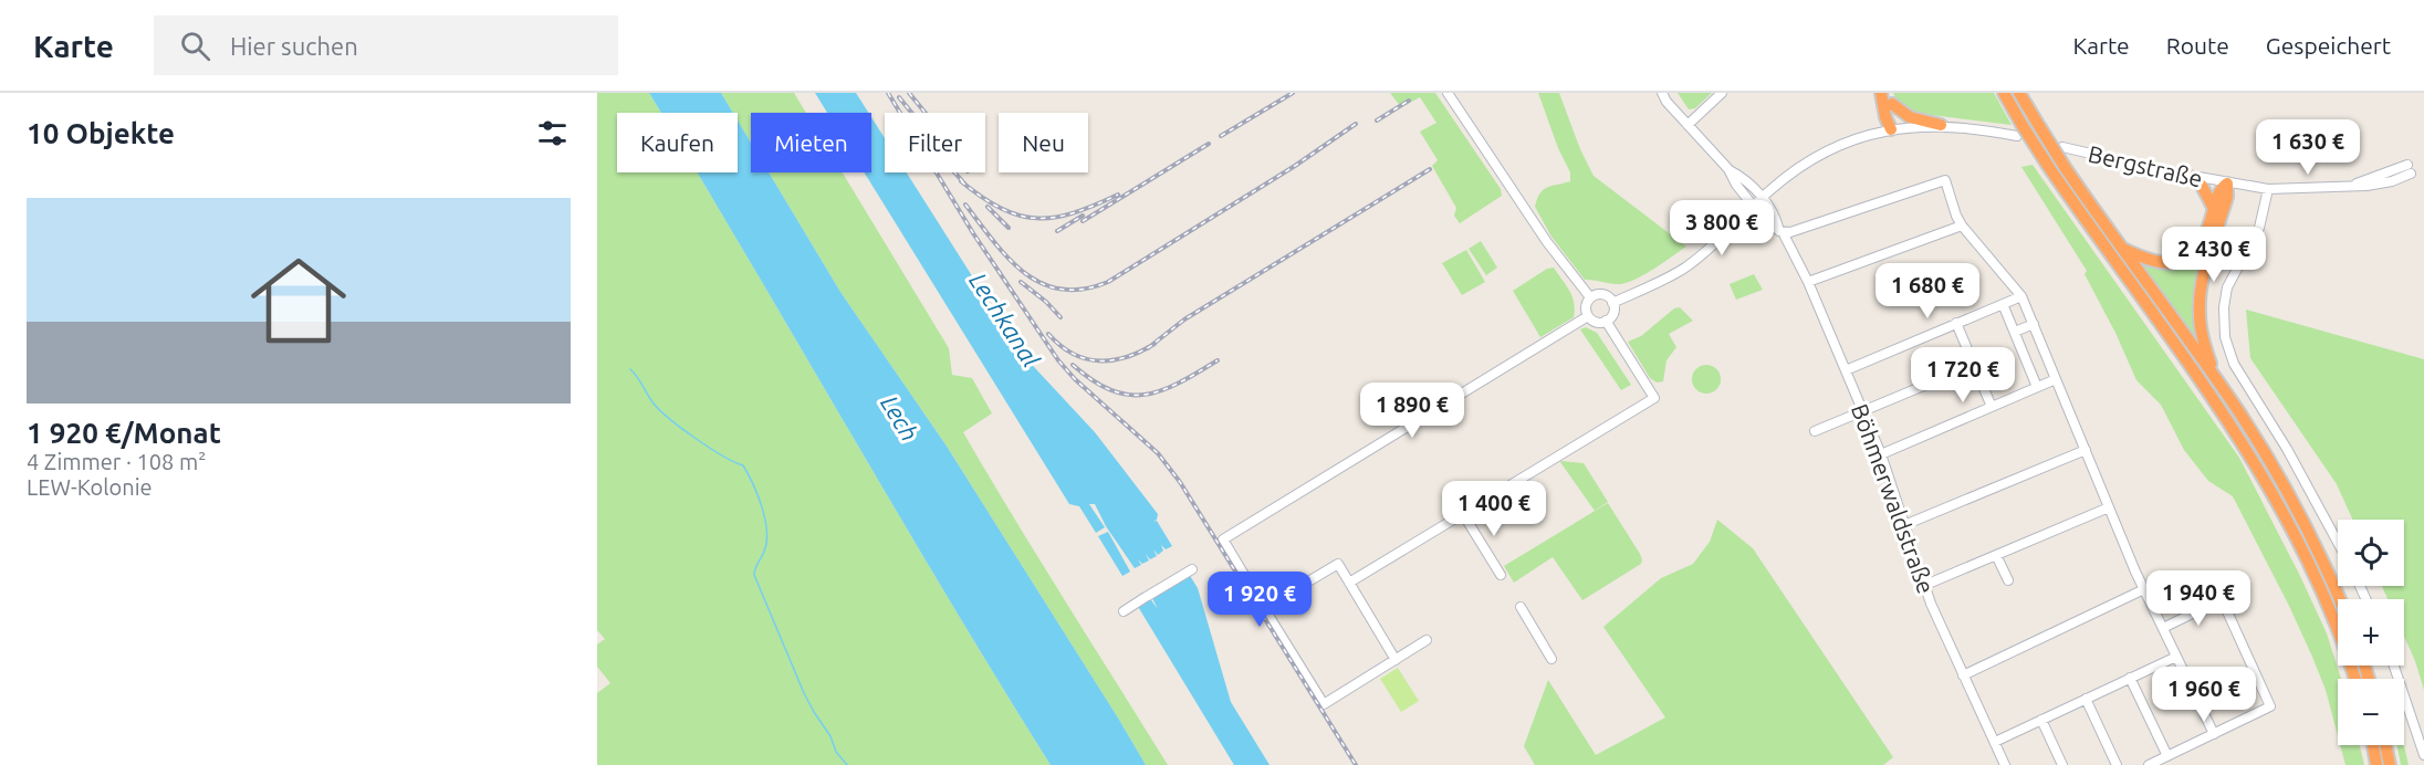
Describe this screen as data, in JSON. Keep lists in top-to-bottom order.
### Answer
{
  "streets": {
    "street": ["Bergstraße", "Böhmerwaldstraße"]
  },
  "water": ["Lechkanal", "Lech"],
  "page": {
    "header": "Karte",
    "search": "Hier suchen",
    "nav": ["Karte", "Route", "Gespeichert"],
    "heading": "10 Objekte",
    "chip": [
      "Kaufen",
      "Mieten",
      "Filter",
      "Neu"
    ],
    "price": [
      "1 630 €",
      "3 800 €",
      "2 430 €",
      "1 680 €",
      "1 720 €",
      "1 890 €",
      "1 400 €",
      "1 940 €",
      "1 920 €",
      "1 960 €"
    ],
    "list": [
      {
        "name": "1 920 €/Monat",
        "note": "4 Zimmer · 108 m² · LEW-Kolonie"
      }
    ],
    "map_buttons": ["+", "−"]
  }
}
